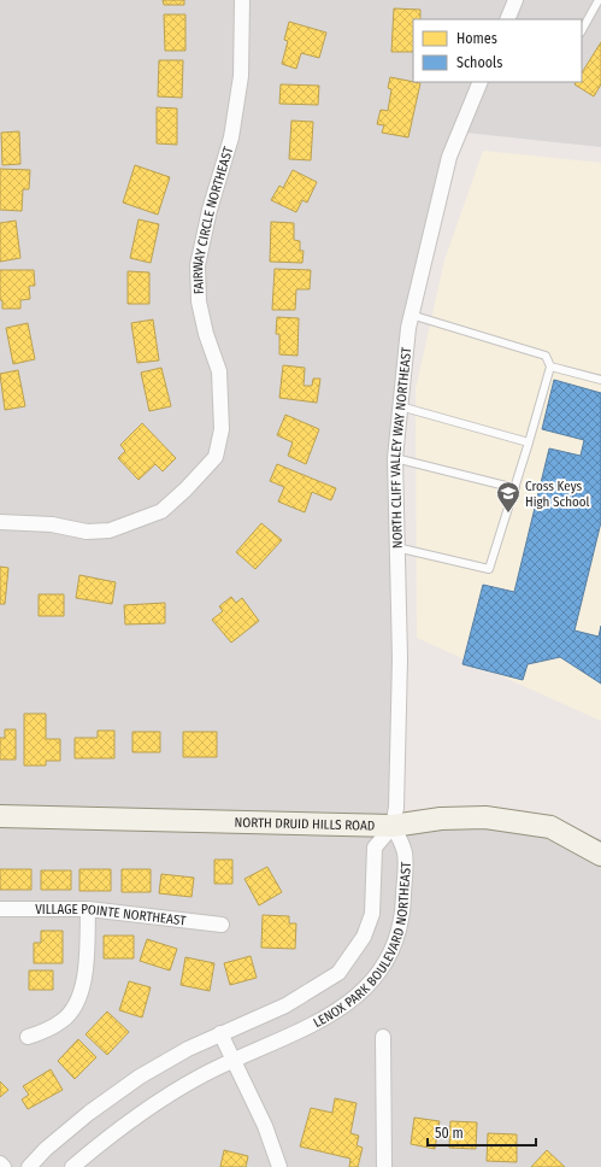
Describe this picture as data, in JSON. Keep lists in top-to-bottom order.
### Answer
{
  "streets": {
    "main road": ["NORTH DRUID HILLS ROAD"],
    "street": [
      "FAIRWAY CIRCLE NORTHEAST",
      "NORTH CLIFF VALLEY WAY NORTHEAST",
      "VILLAGE POINTE NORTHEAST",
      "LENOX PARK BOULEVARD NORTHEAST"
    ]
  },
  "crossings": [
    ["NORTH CLIFF VALLEY WAY NORTHEAST", "NORTH DRUID HILLS ROAD"],
    ["NORTH CLIFF VALLEY WAY NORTHEAST", "LENOX PARK BOULEVARD NORTHEAST"],
    ["NORTH DRUID HILLS ROAD", "LENOX PARK BOULEVARD NORTHEAST"]
  ],
  "places": {
    "school or university": ["Cross Keys High School"]
  },
  "legend": ["Homes", "Schools"],
  "scale_bar": "50 m"
}
